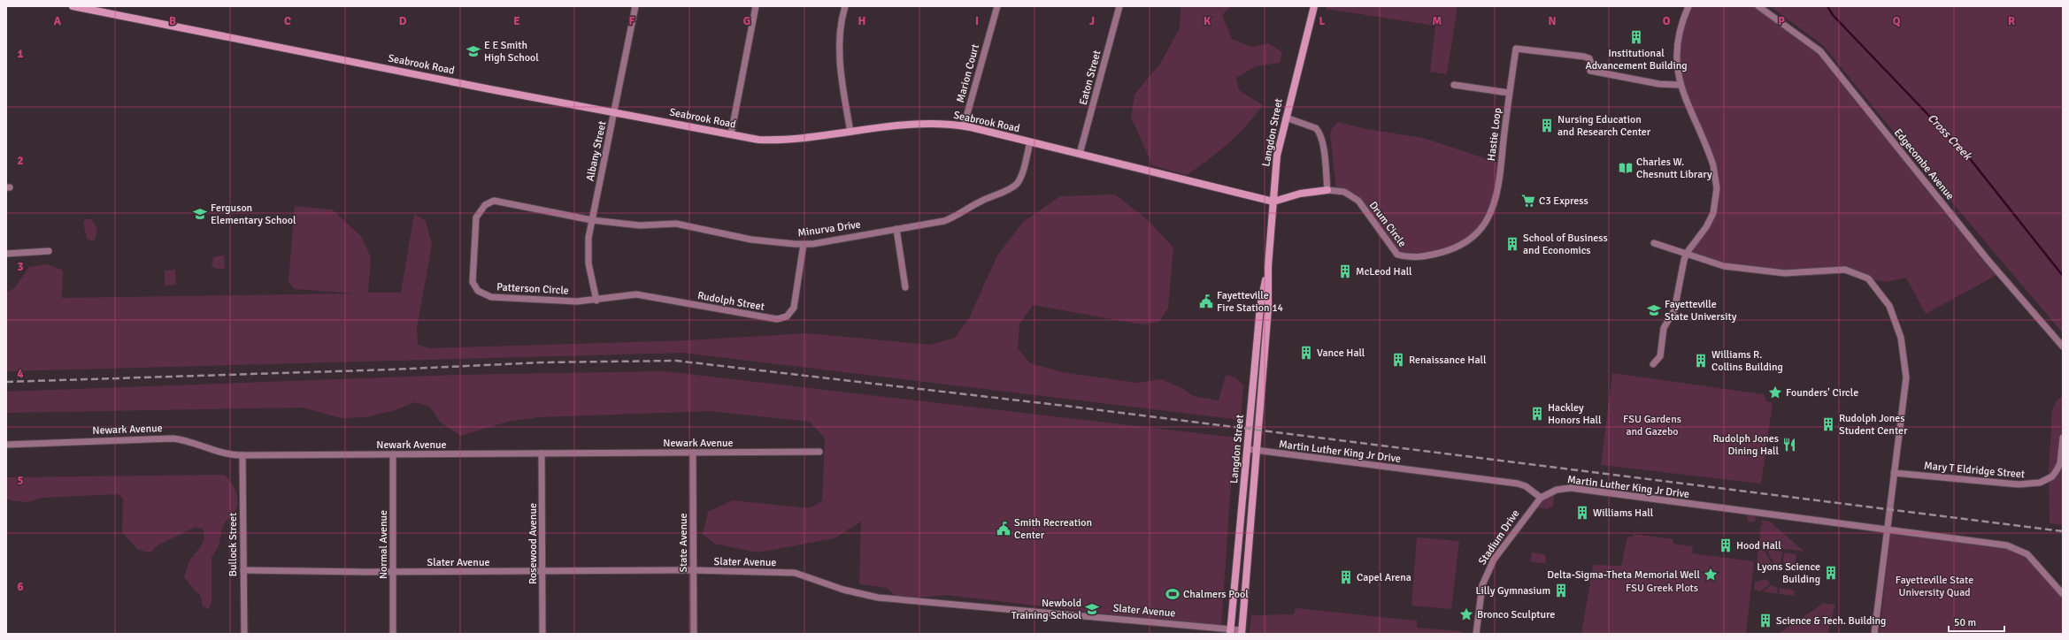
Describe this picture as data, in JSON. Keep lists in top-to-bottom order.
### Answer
{
  "streets": {
    "street": [
      "Seabrook Road",
      "Marion Court",
      "Eaton Street",
      "Langdon Street",
      "Hastie Loop",
      "Albany Street",
      "Edgecombe Avenue",
      "Drum Circle",
      "Minurva Drive",
      "Patterson Circle",
      "Rudolph Street",
      "Newark Avenue",
      "Martin Luther King Jr Drive",
      "Mary T Eldridge Street",
      "Stadium Drive",
      "State Avenue",
      "Rosewood Avenue",
      "Bullock Street",
      "Normal Avenue",
      "Slater Avenue"
    ]
  },
  "crossings": [
    ["Seabrook Road", "Marion Court"],
    ["Seabrook Road", "Eaton Street"],
    ["Seabrook Road", "Langdon Street"],
    ["Seabrook Road", "Albany Street"],
    ["Seabrook Road", "Minurva Drive"],
    ["Langdon Street", "Martin Luther King Jr Drive"],
    ["Langdon Street", "Slater Avenue"],
    ["Hastie Loop", "Drum Circle"],
    ["Albany Street", "Minurva Drive"],
    ["Albany Street", "Patterson Circle"],
    ["Albany Street", "Rudolph Street"],
    ["Minurva Drive", "Patterson Circle"],
    ["Minurva Drive", "Rudolph Street"],
    ["Patterson Circle", "Rudolph Street"],
    ["Newark Avenue", "State Avenue"],
    ["Newark Avenue", "Rosewood Avenue"],
    ["Newark Avenue", "Bullock Street"],
    ["Newark Avenue", "Normal Avenue"],
    ["Martin Luther King Jr Drive", "Stadium Drive"],
    ["State Avenue", "Slater Avenue"],
    ["Rosewood Avenue", "Slater Avenue"],
    ["Bullock Street", "Slater Avenue"],
    ["Normal Avenue", "Slater Avenue"]
  ],
  "water": ["Cross Creek"],
  "parks": ["FSU Gardens and Gazebo", "Fayetteville State University Quad", "FSU Greek Plots"],
  "places": {
    "building": [
      "Institutional Advancement Building",
      "Nursing Education and Research Center",
      "School of Business and Economics",
      "McLeod Hall",
      "Vance Hall",
      "Renaissance Hall",
      "Williams R. Collins Building",
      "Hackley Honors Hall",
      "Rudolph Jones Student Center",
      "Williams Hall",
      "Hood Hall",
      "Lyons Science Building",
      "Capel Arena",
      "Lilly Gymnasium",
      "Science & Tech. Building"
    ],
    "school or university": [
      "E E Smith High School",
      "Ferguson Elementary School",
      "Fayetteville State University",
      "Newbold Training School"
    ],
    "library": ["Charles W. Chesnutt Library"],
    "supermarket": ["C3 Express"],
    "public building": ["Fayetteville Fire Station 14", "Smith Recreation Center"],
    "place": ["Founders' Circle", "Delta-Sigma-Theta Memorial Well", "Bronco Sculpture"],
    "restaurant": ["Rudolph Jones Dining Hall"],
    "sports": ["Chalmers Pool"]
  },
  "scale_bar": "50 m",
  "grid": {
    "columns": [
      "A",
      "B",
      "C",
      "D",
      "E",
      "F",
      "G",
      "H",
      "I",
      "J",
      "K",
      "L",
      "M",
      "N",
      "O",
      "P",
      "Q",
      "R"
    ],
    "rows": [
      "1",
      "2",
      "3",
      "4",
      "5",
      "6"
    ]
  }
}
